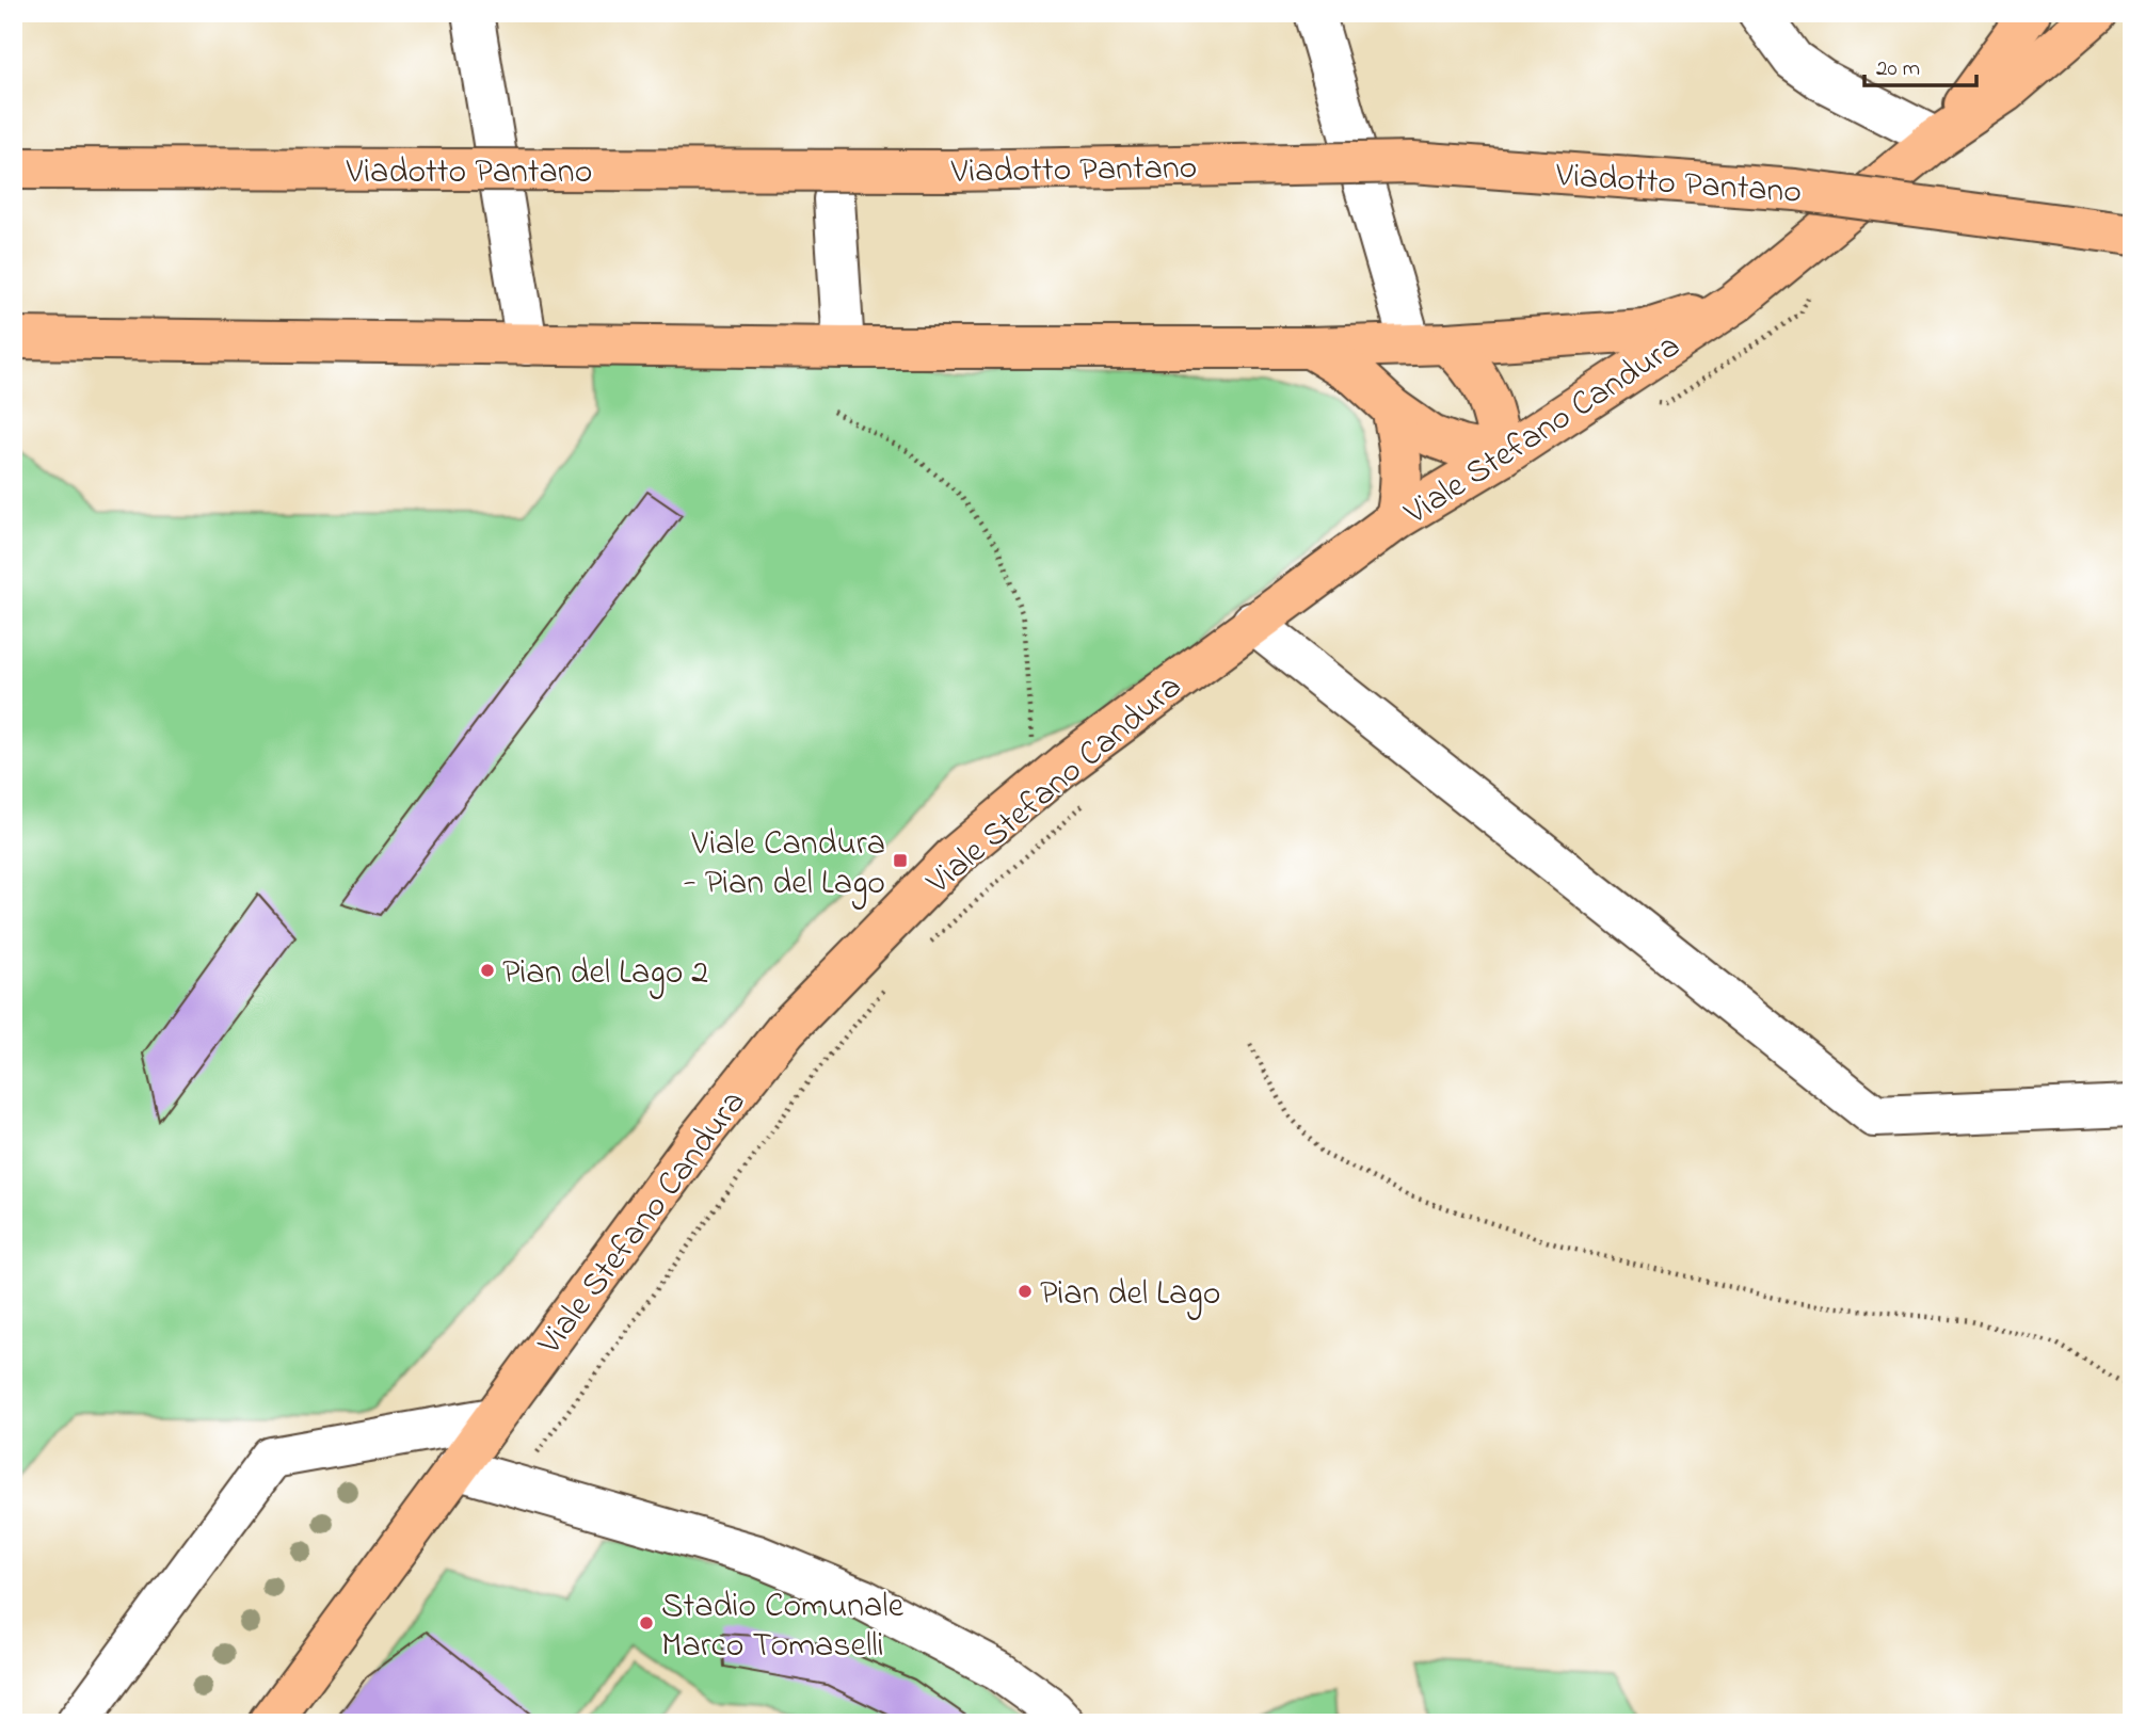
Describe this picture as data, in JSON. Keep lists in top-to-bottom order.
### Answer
{
  "streets": {
    "main road": ["Viadotto Pantano", "Viale Stefano Candura"]
  },
  "places": {
    "transit": ["Viale Candura - Pian del Lago"],
    "other": ["Pian del Lago 2", "Pian del Lago", "Stadio Comunale Marco Tomaselli"]
  },
  "scale_bar": "20 m"
}
